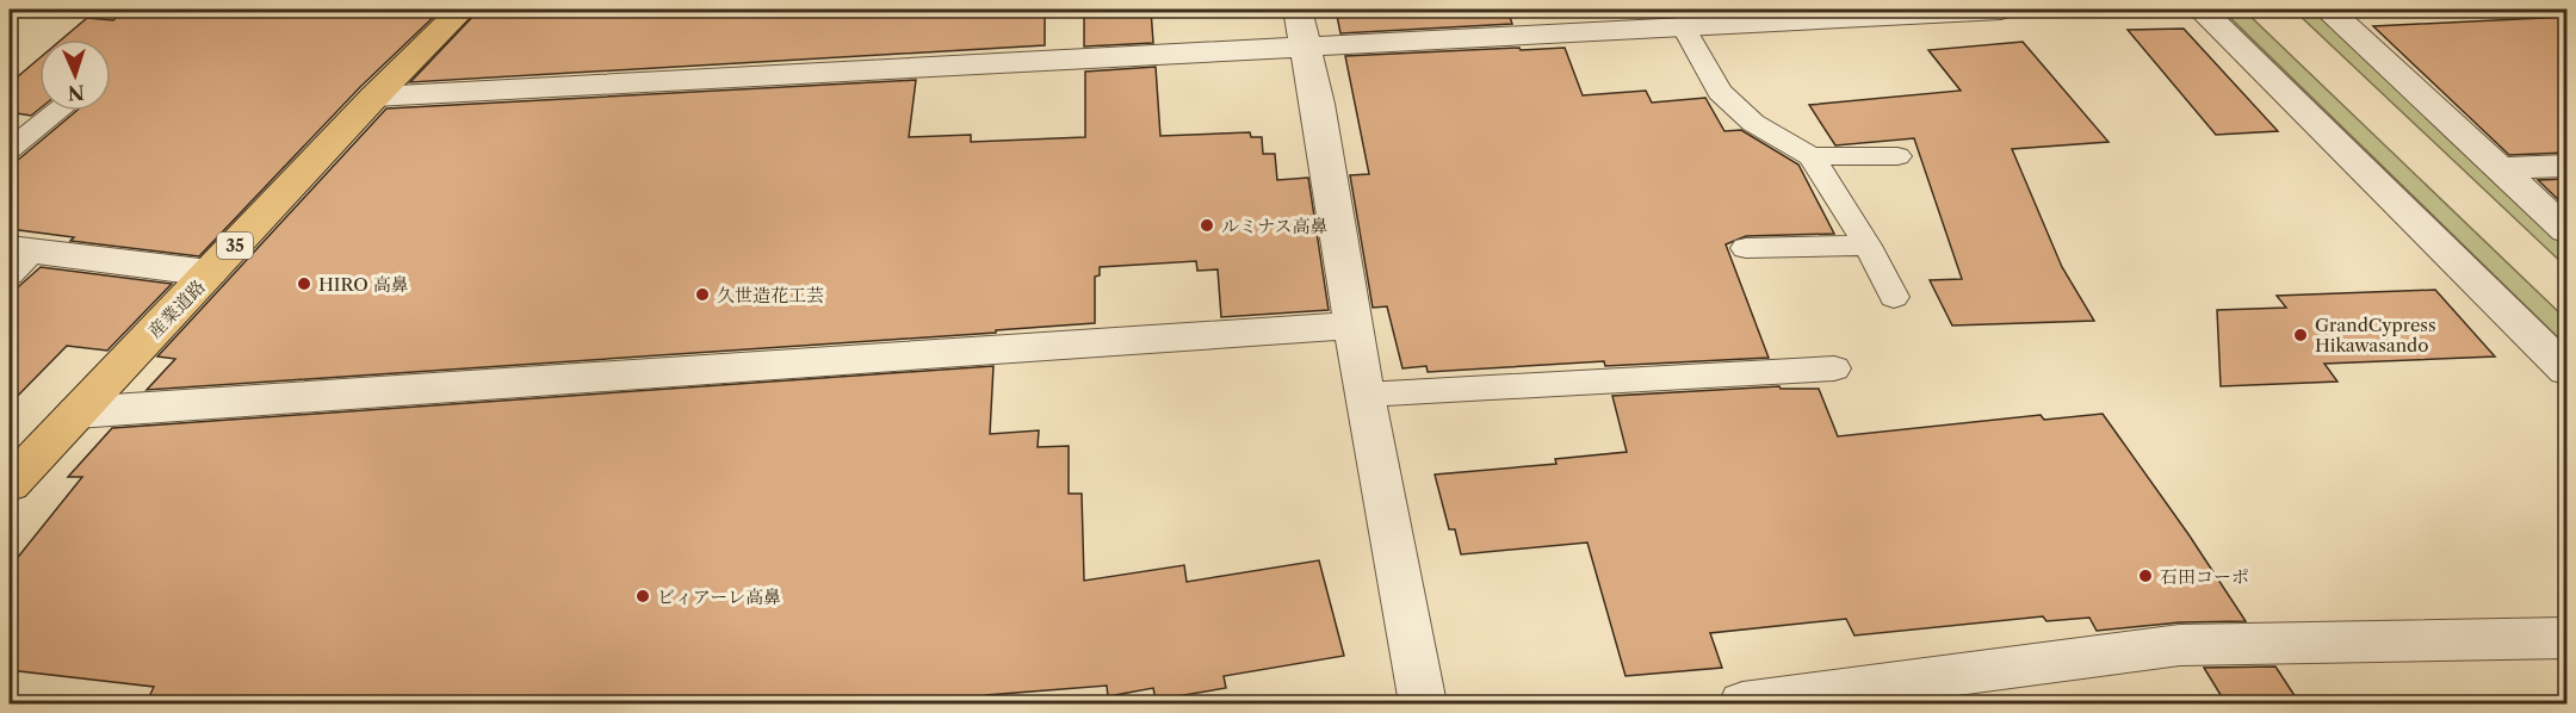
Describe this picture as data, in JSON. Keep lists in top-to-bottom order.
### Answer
{
  "streets": {
    "main road": ["35", "産業道路"]
  },
  "places": [
    "ルミナス高鼻",
    "HIRO 高鼻",
    "久世造花工芸",
    "GrandCypress Hikawasando",
    "石田コーポ",
    "ビィアーレ高鼻"
  ],
  "north": "bottom"
}
